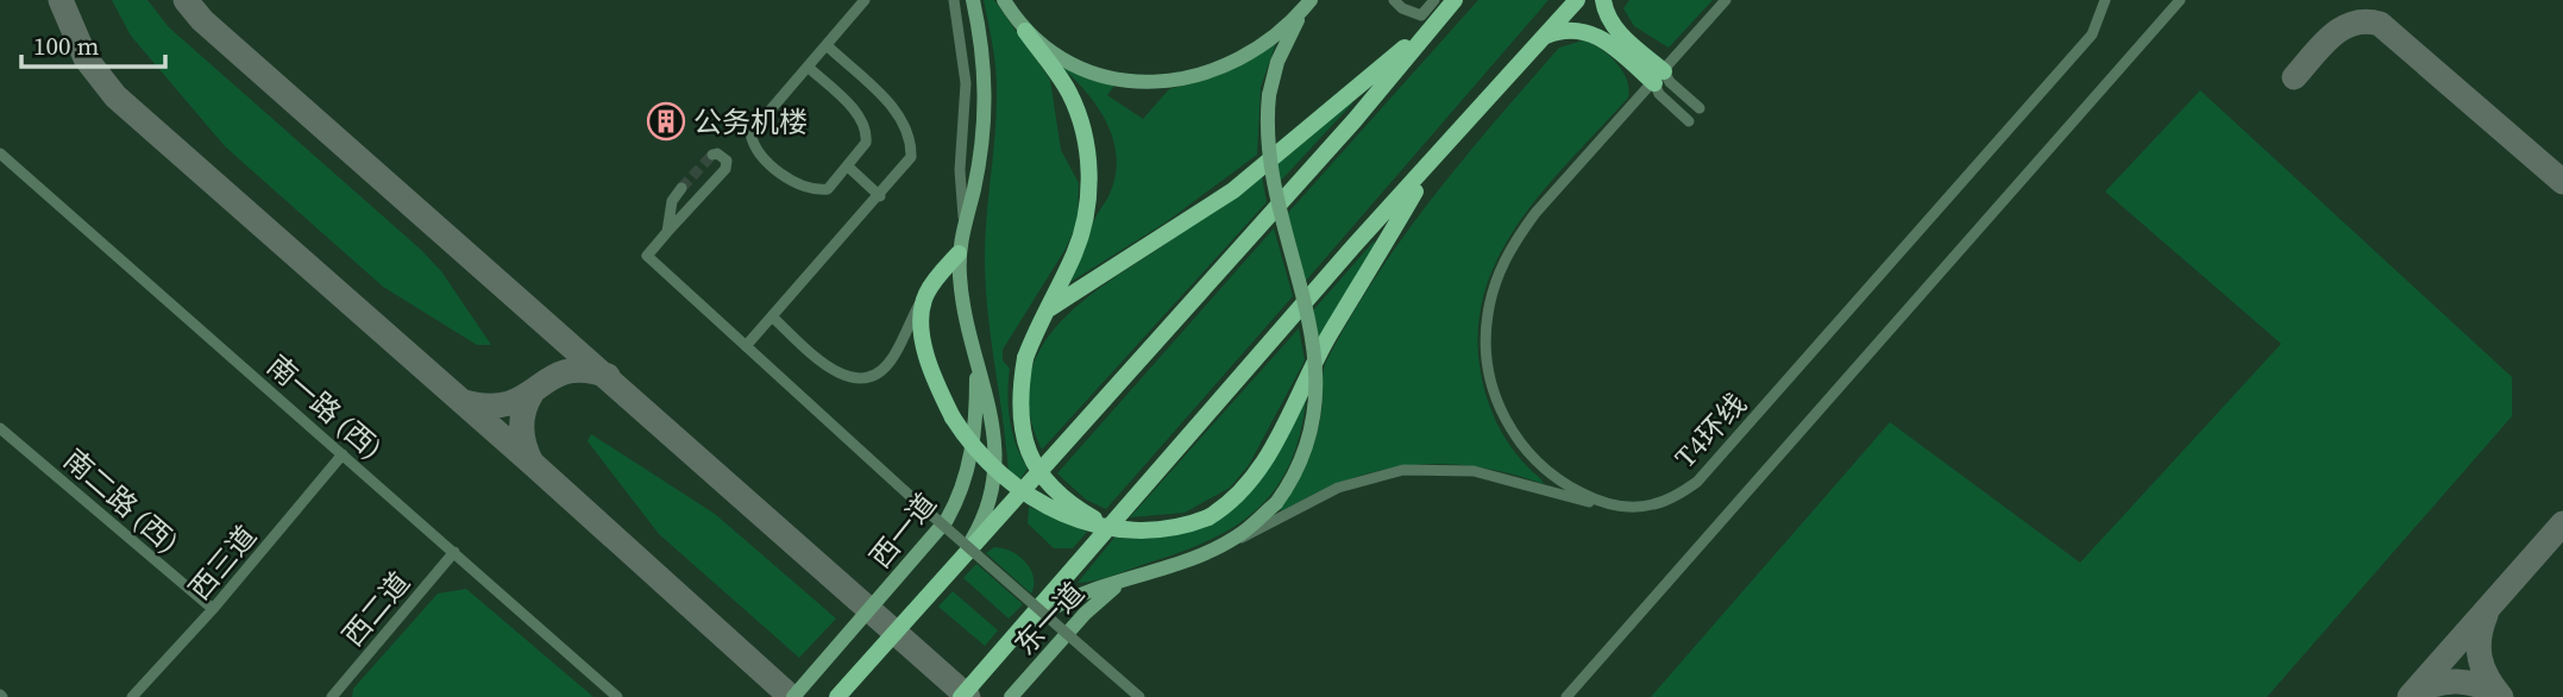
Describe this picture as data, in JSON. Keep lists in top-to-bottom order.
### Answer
{
  "streets": {
    "main road": ["西一道", "东一道"],
    "street": [
      "南一路 (西)",
      "T4环线",
      "南二路 (西)",
      "西三道",
      "西二道"
    ]
  },
  "crossings": [
    ["南一路 (西)", "西三道"],
    ["南一路 (西)", "西二道"],
    ["南二路 (西)", "西三道"]
  ],
  "places": {
    "building": ["公务机楼"]
  },
  "scale_bar": "100 m"
}
